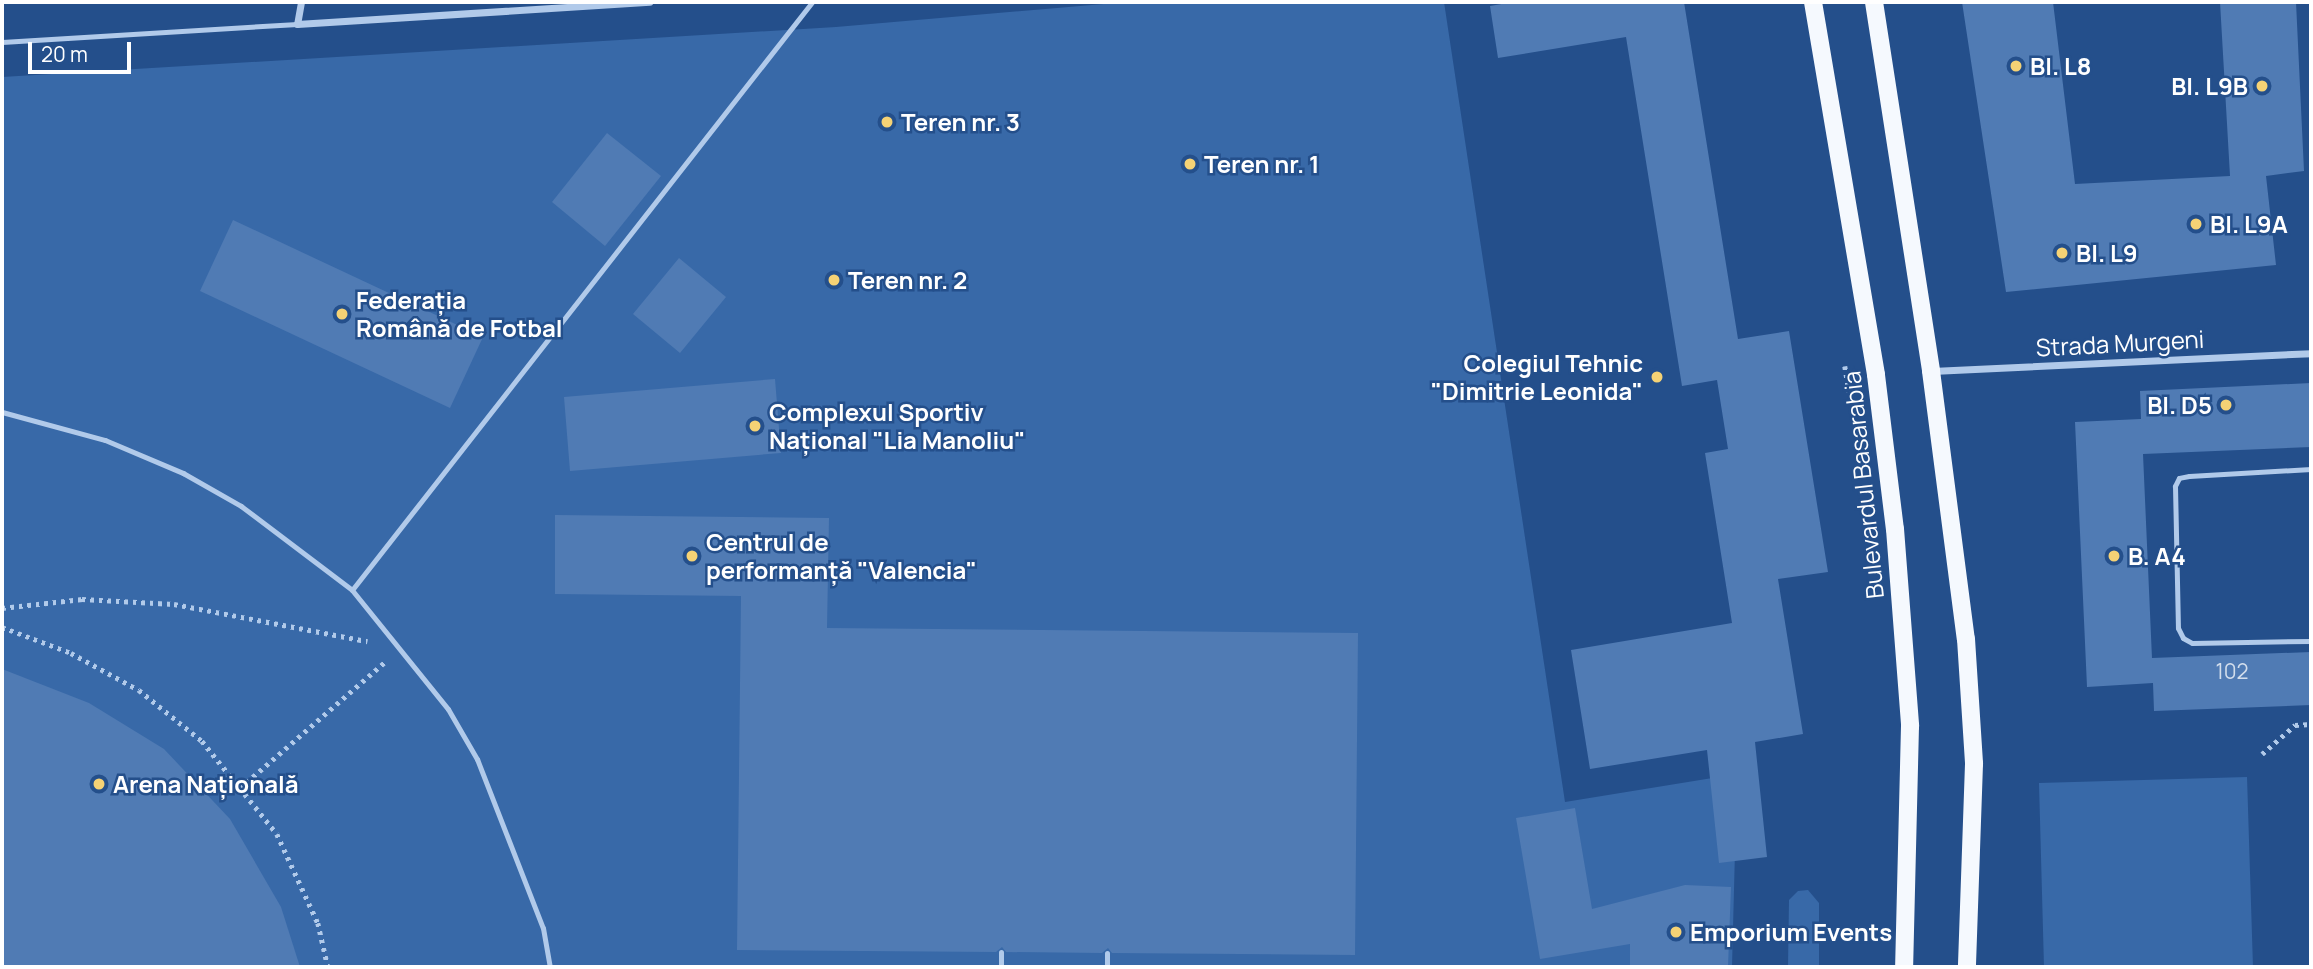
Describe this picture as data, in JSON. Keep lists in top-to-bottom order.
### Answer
{
  "streets": {
    "main road": ["Bulevardul Basarabia"],
    "street": ["Strada Murgeni"]
  },
  "places": [
    "Bl. L8",
    "Bl. L9B",
    "Teren nr. 3",
    "Teren nr. 1",
    "Bl. L9A",
    "Bl. L9",
    "Teren nr. 2",
    "Federația Română de Fotbal",
    "Colegiul Tehnic \"Dimitrie Leonida\"",
    "Bl. D5",
    "Complexul Sportiv Național \"Lia Manoliu\"",
    "Centrul de performanță \"Valencia\"",
    "B. A4",
    "Arena Națională",
    "Emporium Events"
  ],
  "house_numbers": ["102"],
  "scale_bar": "20 m"
}
